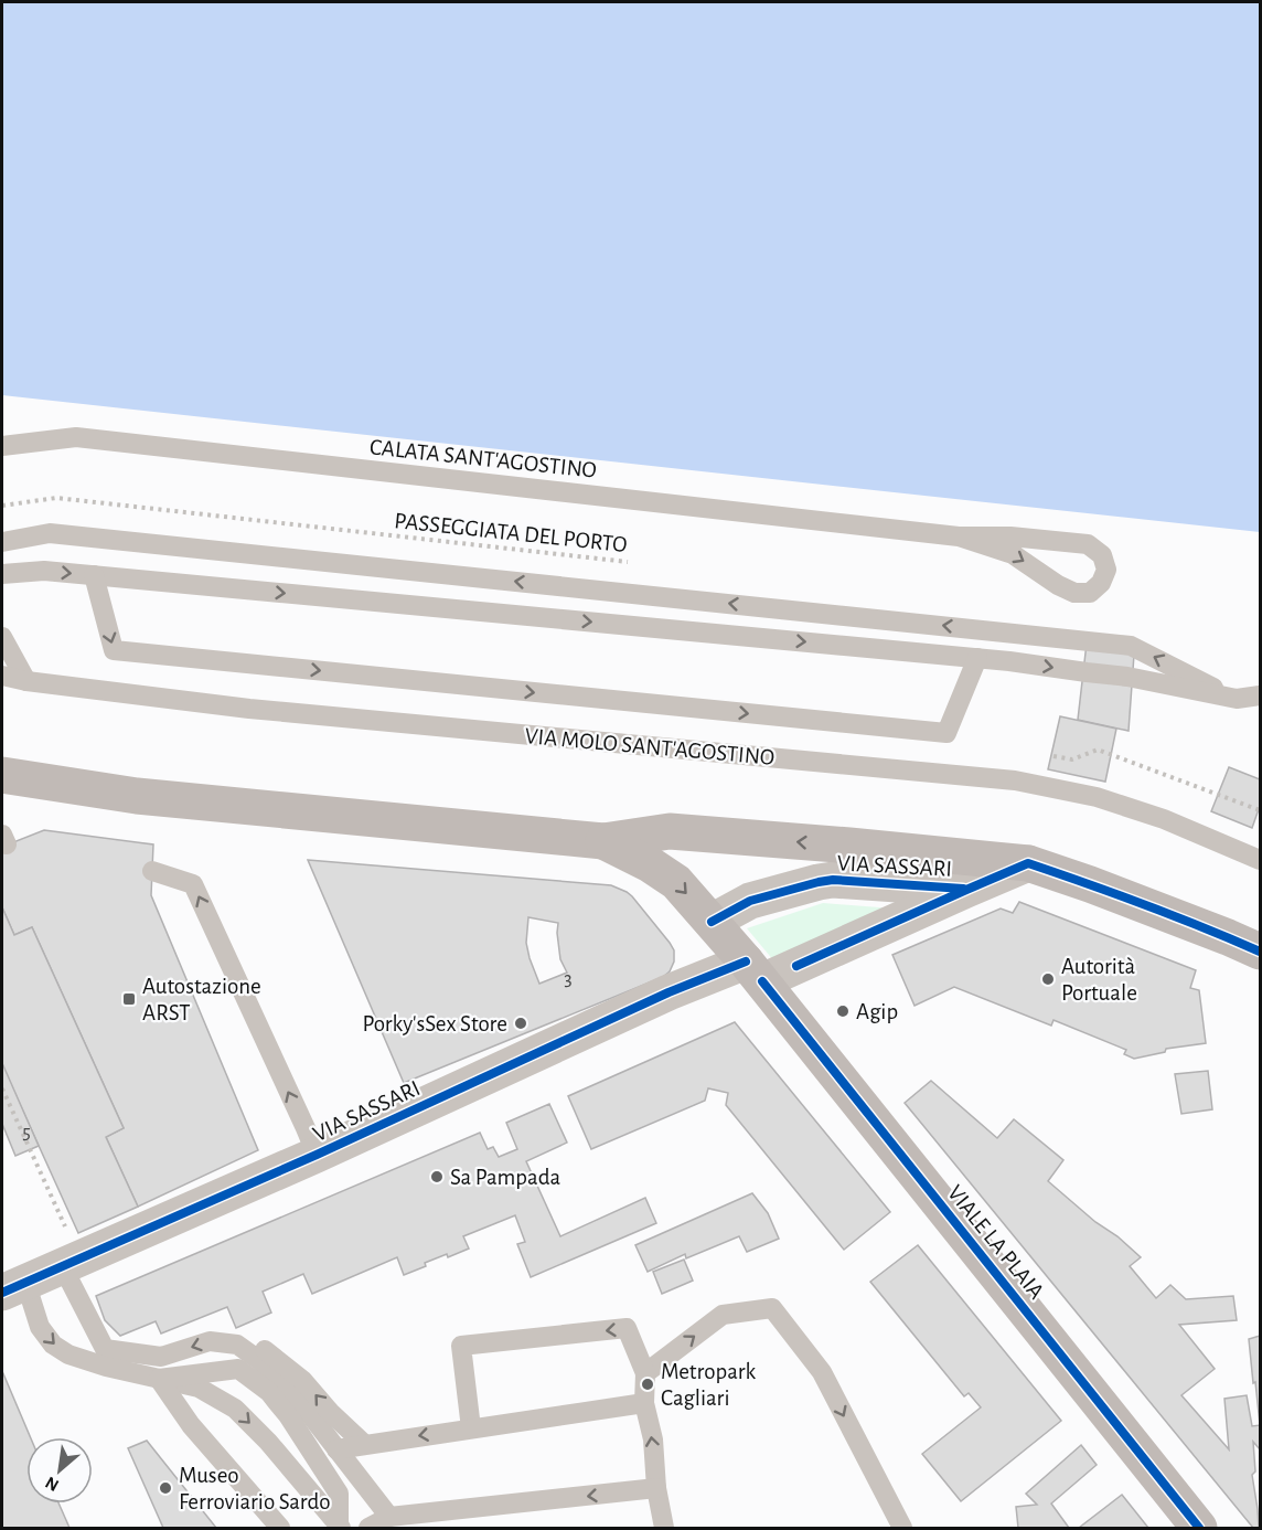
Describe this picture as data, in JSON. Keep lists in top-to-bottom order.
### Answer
{
  "streets": {
    "main road": ["VIALE LA PLAIA"],
    "street": ["VIA SASSARI"],
    "lane": ["CALATA SANT'AGOSTINO", "VIA MOLO SANT'AGOSTINO"],
    "path": ["PASSEGGIATA DEL PORTO"]
  },
  "crossings": [
    ["VIA SASSARI", "VIALE LA PLAIA"]
  ],
  "places": {
    "other": [
      "Autorità Portuale",
      "Agip",
      "Porky'sSex Store",
      "Sa Pampada",
      "Metropark Cagliari",
      "Museo Ferroviario Sardo"
    ],
    "transit": ["Autostazione ARST"]
  },
  "house_numbers": ["3", "5"],
  "north": "bottom left"
}
